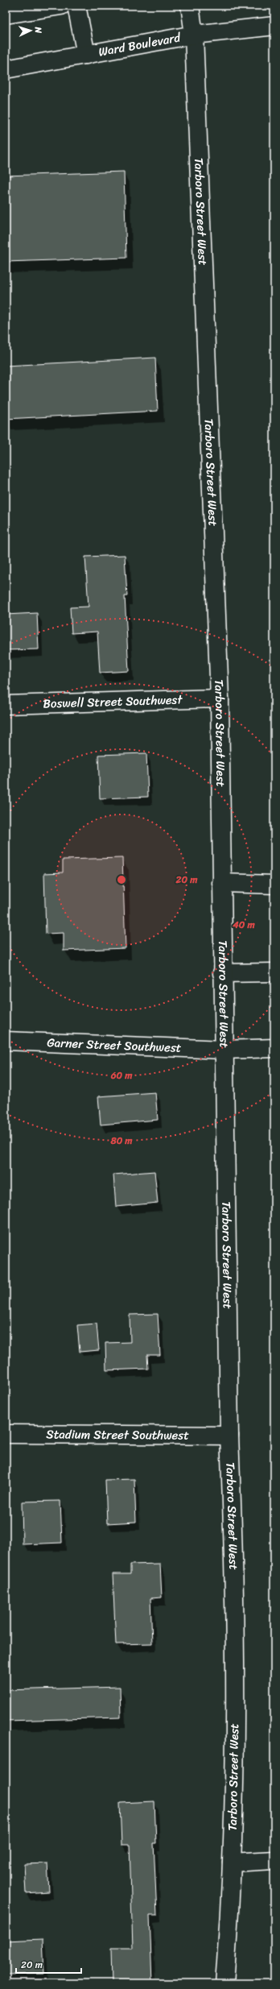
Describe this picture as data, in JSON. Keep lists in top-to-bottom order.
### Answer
{
  "streets": {
    "main road": [
      "Ward Boulevard",
      "Tarboro Street West",
      "Boswell Street Southwest",
      "Garner Street Southwest",
      "Stadium Street Southwest"
    ]
  },
  "crossings": [
    ["Ward Boulevard", "Tarboro Street West"],
    ["Tarboro Street West", "Boswell Street Southwest"],
    ["Tarboro Street West", "Garner Street Southwest"],
    ["Tarboro Street West", "Stadium Street Southwest"]
  ],
  "scale_bar": "20 m",
  "north": "right",
  "rings": [
    "20 m",
    "40 m",
    "60 m",
    "80 m"
  ]
}
